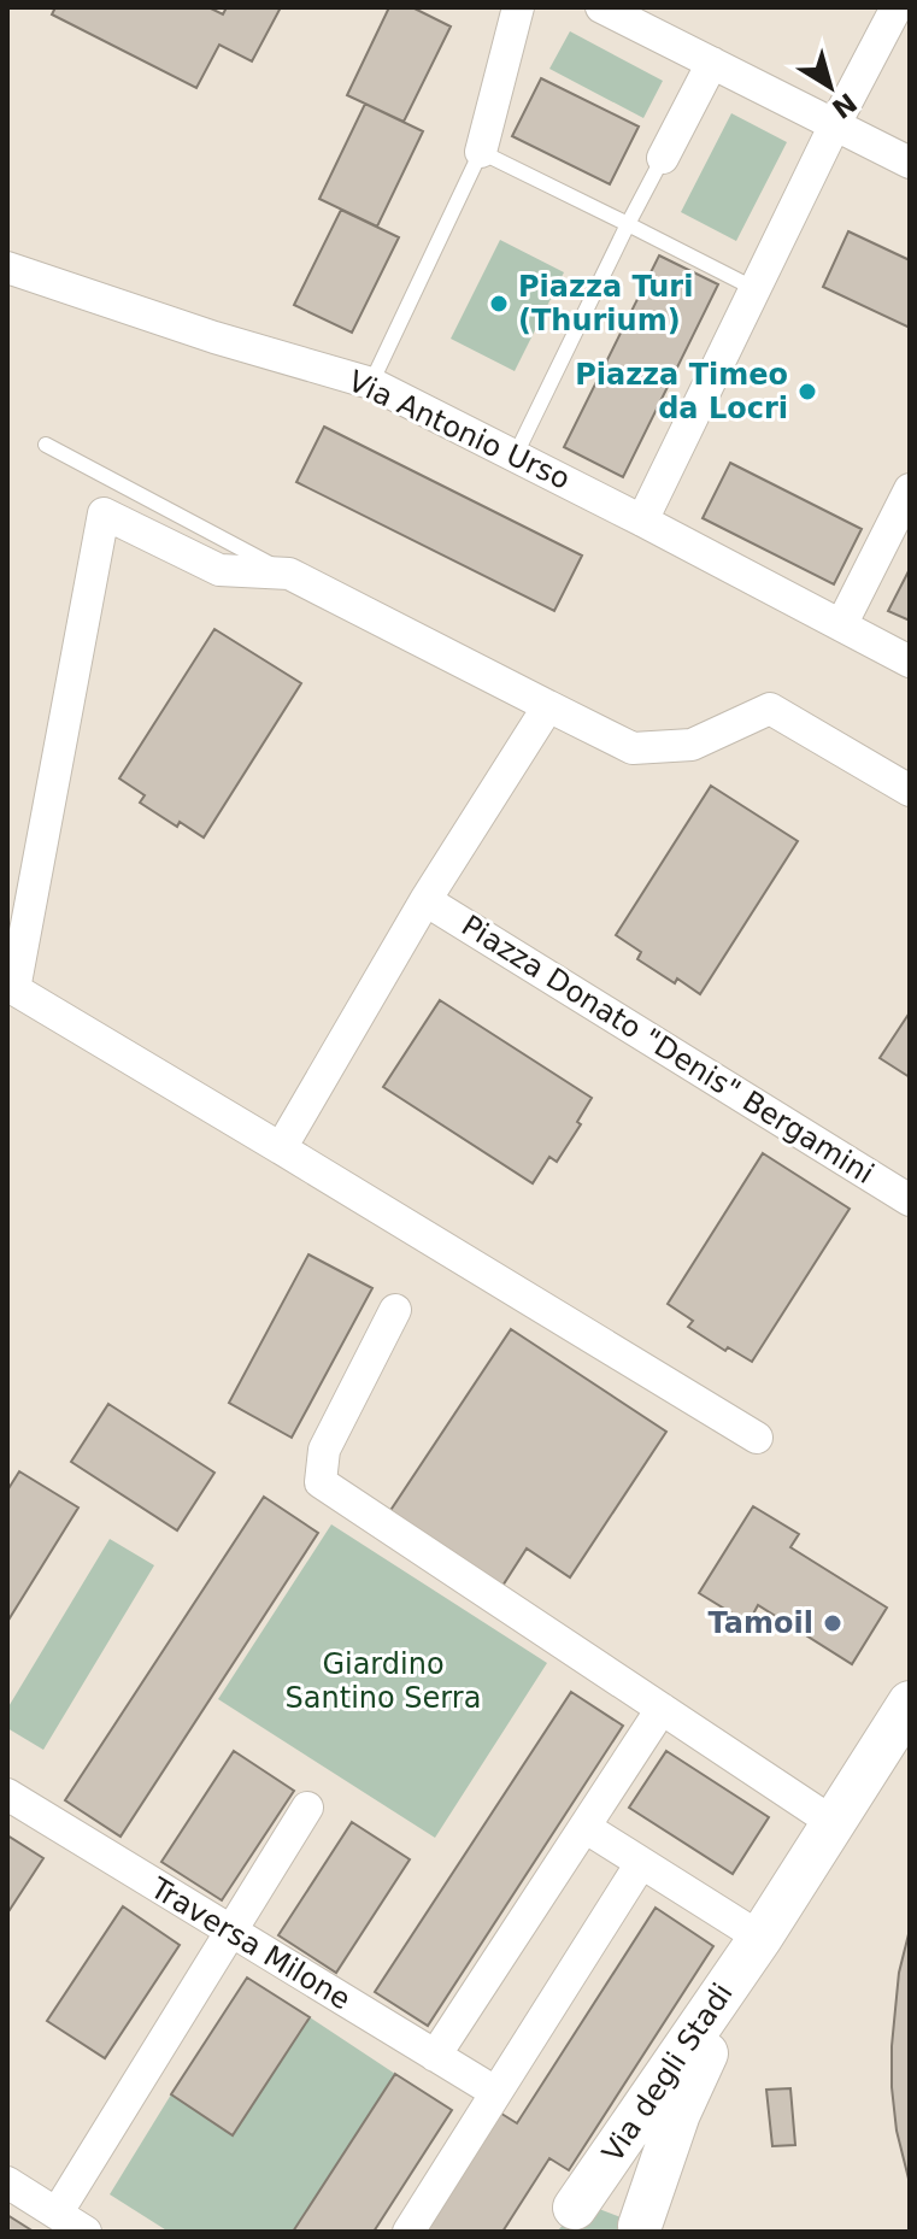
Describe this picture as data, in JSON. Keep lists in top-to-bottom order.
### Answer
{
  "streets": {
    "street": [
      "Via Antonio Urso",
      "Piazza Donato \"Denis\" Bergamini",
      "Traversa Milone",
      "Via degli Stadi"
    ]
  },
  "parks": ["Giardino Santino Serra"],
  "places": ["Piazza Turi (Thurium)", "Piazza Timeo da Locri", "Tamoil"],
  "north": "bottom right"
}
